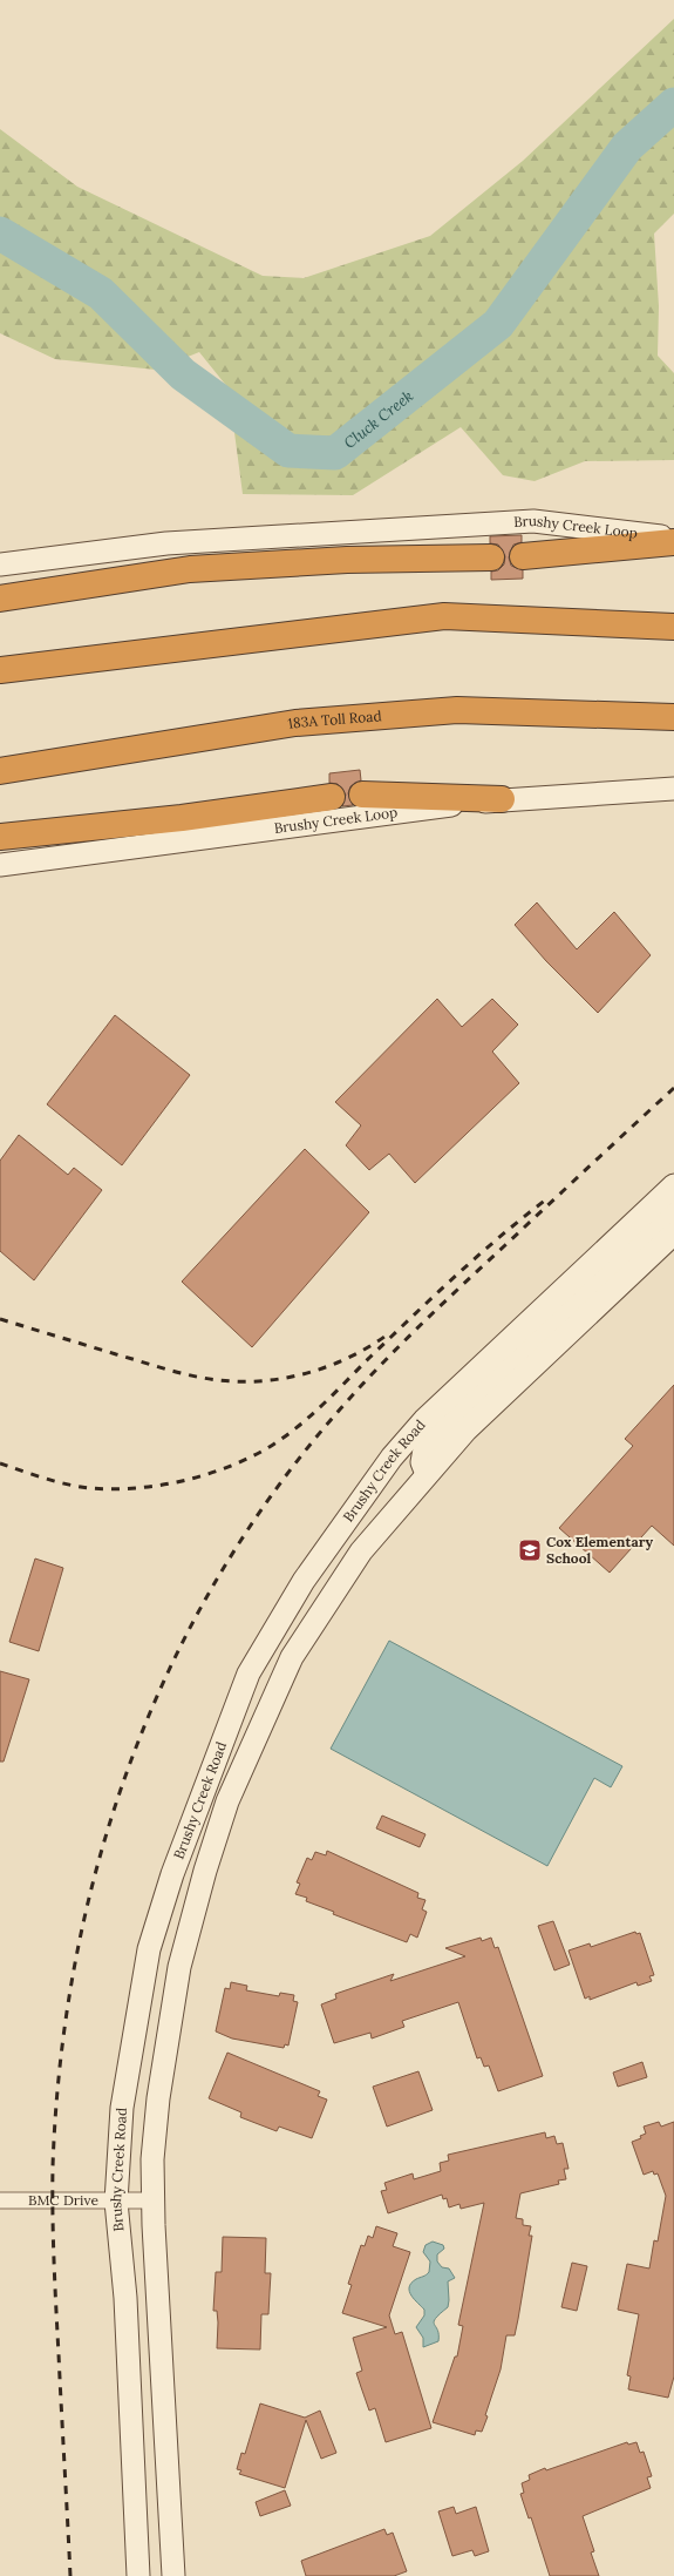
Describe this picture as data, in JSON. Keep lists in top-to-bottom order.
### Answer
{
  "streets": {
    "highway": ["183A Toll Road"],
    "main road": ["Brushy Creek Loop", "Brushy Creek Road"],
    "street": ["BMC Drive"]
  },
  "crossings": [
    ["Brushy Creek Road", "BMC Drive"]
  ],
  "water": ["Cluck Creek"],
  "places": {
    "school or university": ["Cox Elementary School"]
  }
}
